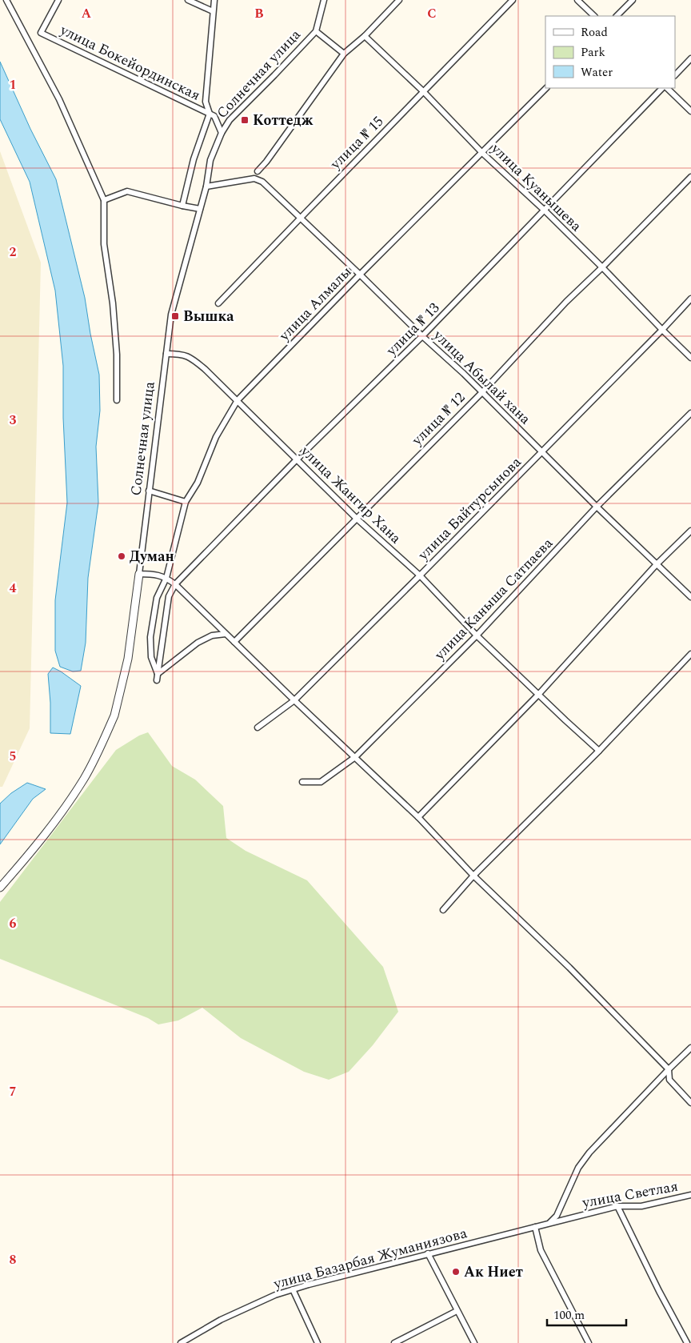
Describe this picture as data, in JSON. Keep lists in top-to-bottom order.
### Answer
{
  "streets": {
    "street": [
      "улица Бокейординская",
      "Солнечная улица",
      "улица № 15",
      "улица Куанышева",
      "улица Алмалы",
      "улица № 13",
      "улица Абылай хана",
      "улица № 12",
      "улица Жангир Хана",
      "улица Байтурсынова",
      "улица Каныша Сатпаева",
      "улица Светлая",
      "улица Базарбая Жуманиязова"
    ]
  },
  "crossings": [
    ["улица Бокейординская", "Солнечная улица"],
    ["Солнечная улица", "улица Абылай хана"],
    ["Солнечная улица", "улица Жангир Хана"],
    ["улица № 15", "улица Куанышева"],
    ["улица № 15", "улица Абылай хана"],
    ["улица Куанышева", "улица Алмалы"],
    ["улица Куанышева", "улица № 13"],
    ["улица Куанышева", "улица № 12"],
    ["улица Куанышева", "улица Байтурсынова"],
    ["улица Алмалы", "улица Абылай хана"],
    ["улица Алмалы", "улица Жангир Хана"],
    ["улица № 13", "улица Абылай хана"],
    ["улица № 13", "улица Жангир Хана"],
    ["улица Абылай хана", "улица № 12"],
    ["улица Абылай хана", "улица Байтурсынова"],
    ["улица Абылай хана", "улица Каныша Сатпаева"],
    ["улица № 12", "улица Жангир Хана"],
    ["улица Жангир Хана", "улица Байтурсынова"],
    ["улица Жангир Хана", "улица Каныша Сатпаева"],
    ["улица Светлая", "улица Базарбая Жуманиязова"]
  ],
  "places": {
    "transit": ["Коттедж", "Вышка"],
    "other": ["Думан", "Ак Ниет"]
  },
  "legend": ["Road", "Park", "Water"],
  "scale_bar": "100 m",
  "grid": {
    "columns": ["A", "B", "C"],
    "rows": [
      "1",
      "2",
      "3",
      "4",
      "5",
      "6",
      "7",
      "8"
    ]
  }
}
